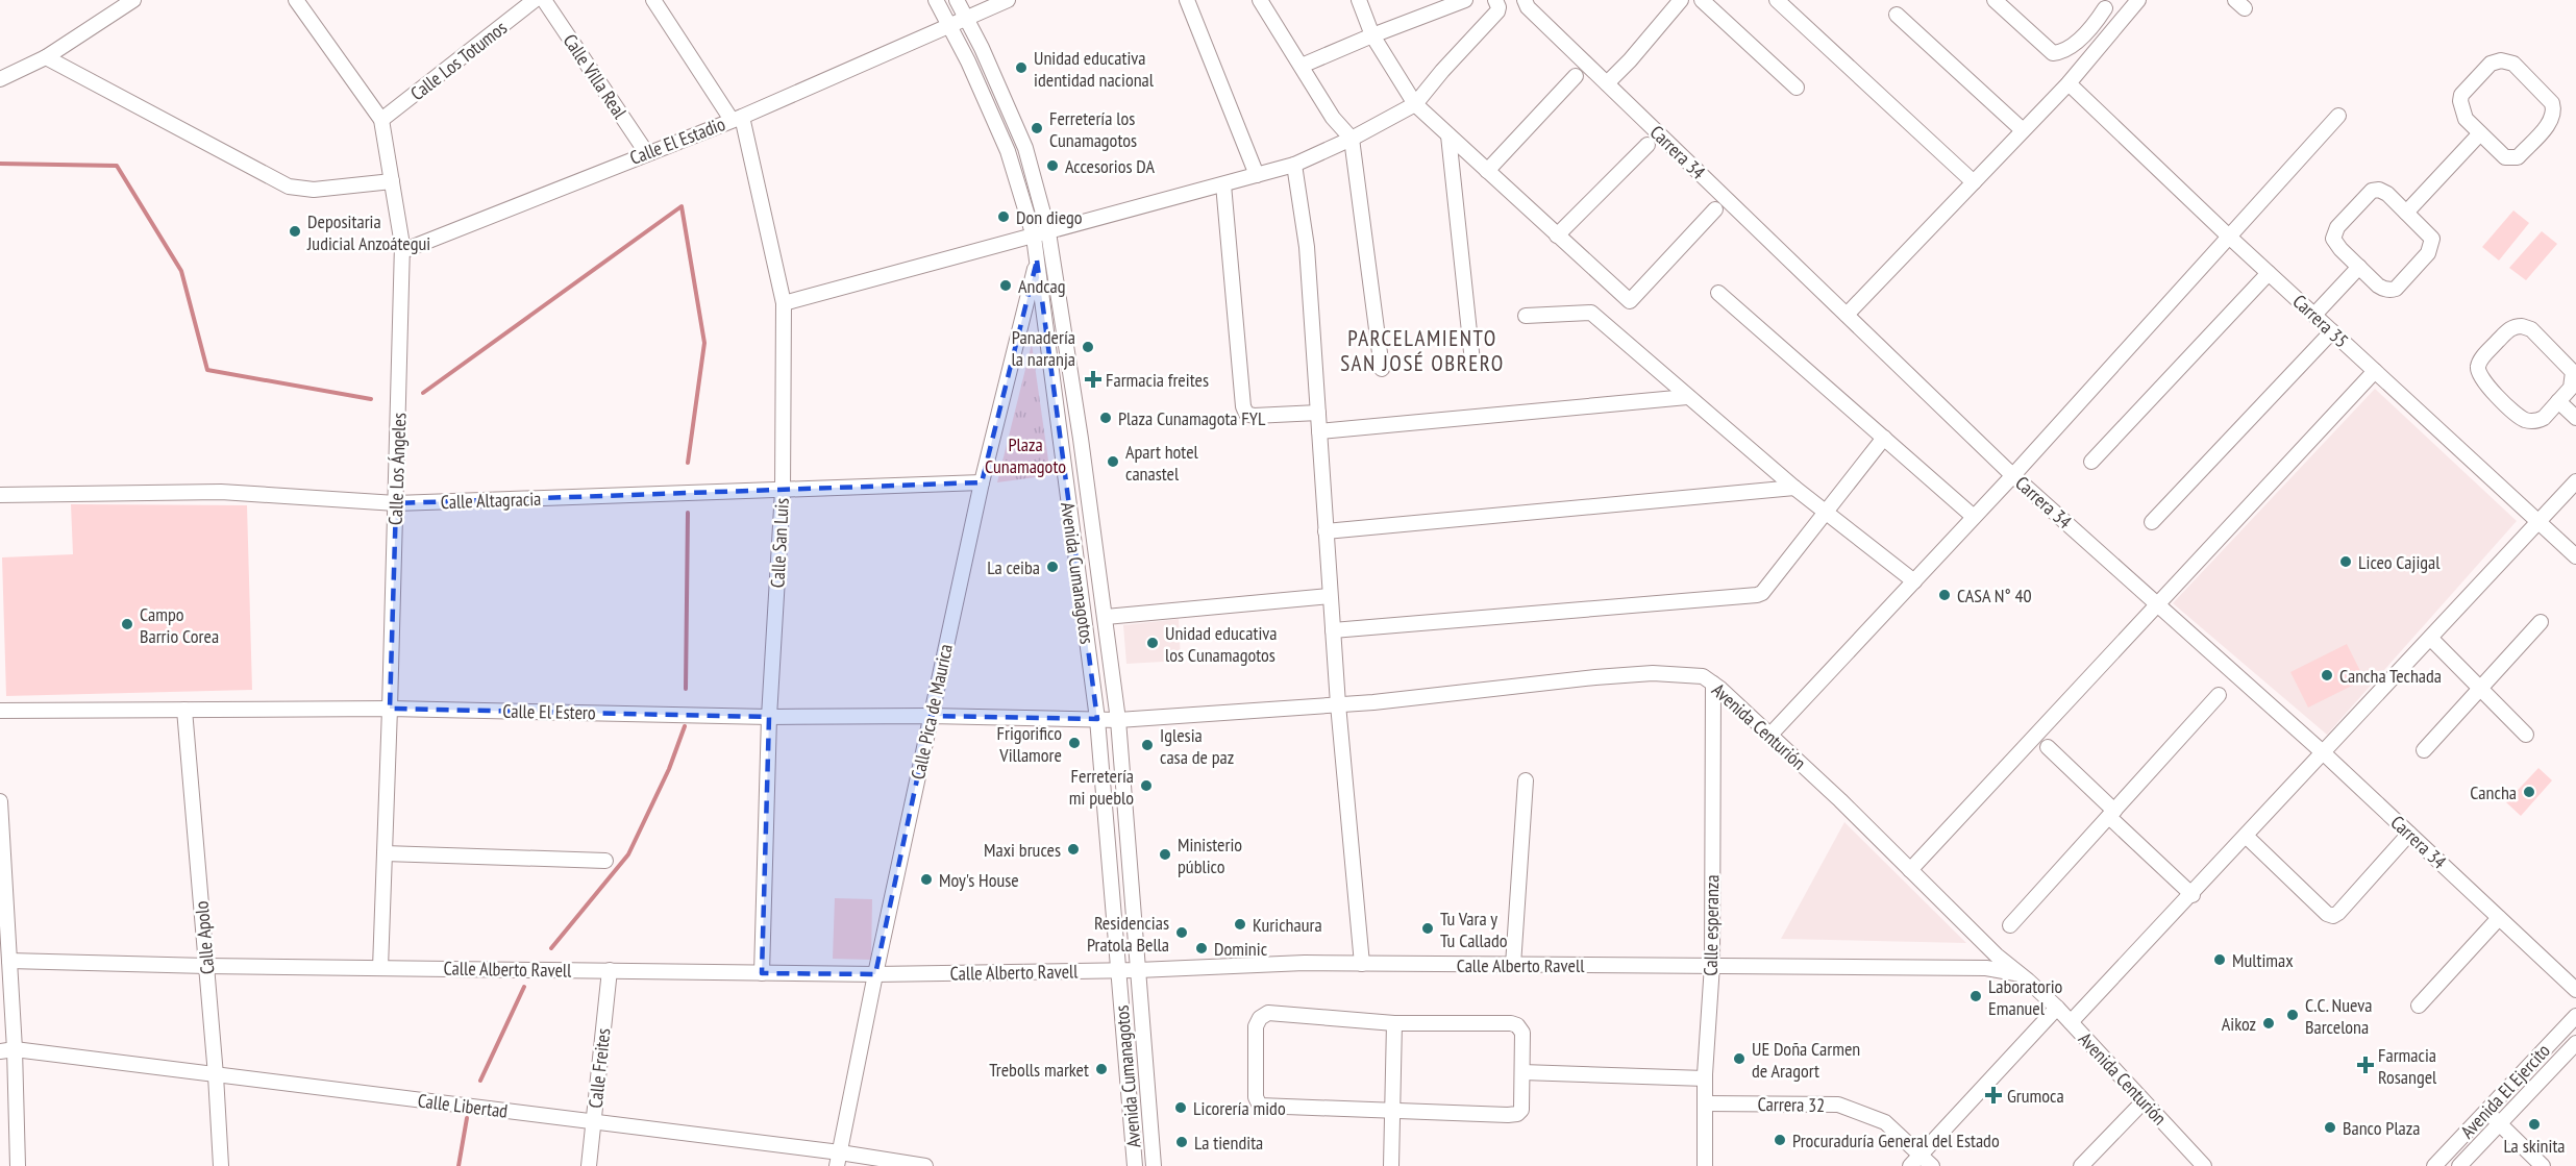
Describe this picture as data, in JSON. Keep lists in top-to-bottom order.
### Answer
{
  "streets": {
    "street": [
      "Calle Los Totumos",
      "Calle Villa Real",
      "Calle El Estadio",
      "Carrera 34",
      "Carrera 35",
      "Calle Los Ángeles",
      "Calle Altagracia",
      "Calle San Luis",
      "Avenida Cumanagotos",
      "Calle El Estero",
      "Calle Pica de Maurica",
      "Avenida Centurión",
      "Calle esperanza",
      "Calle Apolo",
      "Calle Alberto Ravell",
      "Calle Freites",
      "Avenida El Ejercito",
      "Carrera 32",
      "Calle Libertad"
    ]
  },
  "crossings": [
    ["Calle Los Totumos", "Calle Los Ángeles"],
    ["Calle Villa Real", "Calle El Estadio"],
    ["Calle El Estadio", "Calle Los Ángeles"],
    ["Calle El Estadio", "Calle San Luis"],
    ["Calle El Estadio", "Avenida Cumanagotos"],
    ["Calle Los Ángeles", "Calle Altagracia"],
    ["Calle Los Ángeles", "Calle El Estero"],
    ["Calle Los Ángeles", "Calle Alberto Ravell"],
    ["Calle Altagracia", "Calle San Luis"],
    ["Calle Altagracia", "Calle Pica de Maurica"],
    ["Calle San Luis", "Calle El Estero"],
    ["Calle San Luis", "Calle Alberto Ravell"],
    ["Avenida Cumanagotos", "Calle El Estero"],
    ["Avenida Cumanagotos", "Calle Pica de Maurica"],
    ["Avenida Cumanagotos", "Avenida Centurión"],
    ["Avenida Cumanagotos", "Calle Alberto Ravell"],
    ["Calle El Estero", "Calle Pica de Maurica"],
    ["Calle El Estero", "Avenida Centurión"],
    ["Calle El Estero", "Calle Apolo"],
    ["Calle Pica de Maurica", "Calle Alberto Ravell"],
    ["Calle Pica de Maurica", "Calle Libertad"],
    ["Avenida Centurión", "Calle esperanza"],
    ["Avenida Centurión", "Calle Alberto Ravell"],
    ["Calle esperanza", "Calle Alberto Ravell"],
    ["Calle esperanza", "Carrera 32"],
    ["Calle Apolo", "Calle Alberto Ravell"],
    ["Calle Apolo", "Calle Libertad"],
    ["Calle Alberto Ravell", "Calle Freites"],
    ["Calle Freites", "Calle Libertad"]
  ],
  "districts": ["PARCELAMIENTO SAN JOSÉ OBRERO"],
  "parks": ["Plaza Cunamagoto"],
  "places": {
    "other": [
      "Unidad educativa identidad nacional",
      "Ferretería los Cunamagotos",
      "Accesorios DA",
      "Don diego",
      "Depositaria Judicial Anzoátegui",
      "Andcag",
      "Panadería la naranja",
      "Plaza Cunamagota FYL",
      "Apart hotel canastel",
      "Liceo Cajigal",
      "La ceiba",
      "CASA N° 40",
      "Campo Barrio Corea",
      "Unidad educativa los Cunamagotos",
      "Cancha Techada",
      "Frigorifico Villamore",
      "Iglesia casa de paz",
      "Ferretería mi pueblo",
      "Cancha",
      "Maxi bruces",
      "Ministerio público",
      "Moy's House",
      "Kurichaura",
      "Tu Vara y Tu Callado",
      "Residencias Pratola Bella",
      "Dominic",
      "Multimax",
      "Laboratorio Emanuel",
      "C.C. Nueva Barcelona",
      "Aikoz",
      "UE Doña Carmen de Aragort",
      "Trebolls market",
      "Licorería mido",
      "La skinita",
      "Banco Plaza",
      "Procuraduría General del Estado",
      "La tiendita"
    ],
    "health": ["Farmacia freites", "Farmacia Rosangel", "Grumoca"]
  }
}
